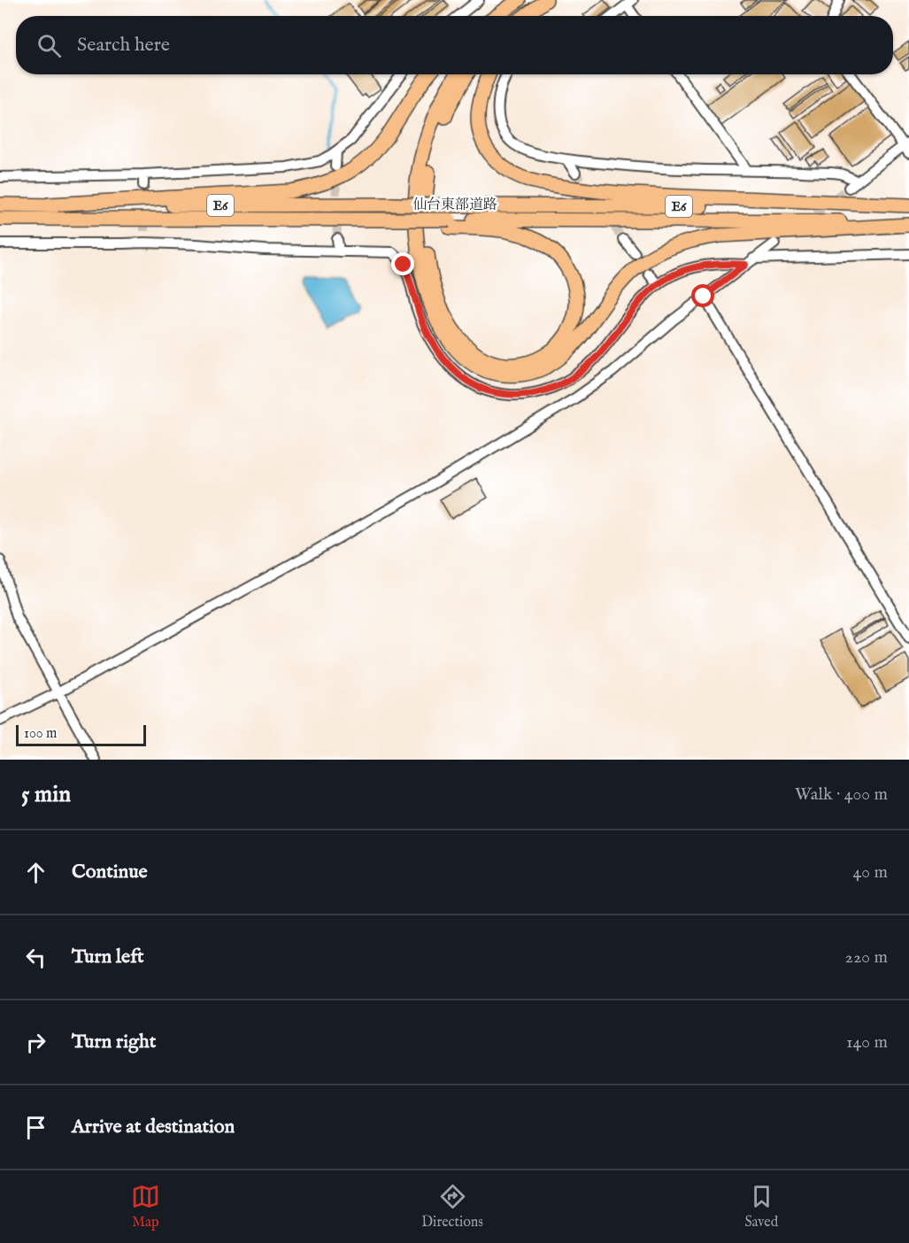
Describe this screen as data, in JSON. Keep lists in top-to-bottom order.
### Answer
{
  "streets": {
    "highway": ["仙台東部道路", "E6"]
  },
  "scale_bar": "100 m",
  "page": {
    "search": "Search here",
    "scale": "100 m",
    "heading": ["5 min", "Walk · 400 m"],
    "list": [
      ["Continue", "40 m"],
      ["Turn left", "220 m"],
      ["Turn right", "140 m"],
      "Arrive at destination"
    ],
    "nav": ["Map", "Directions", "Saved"]
  }
}
